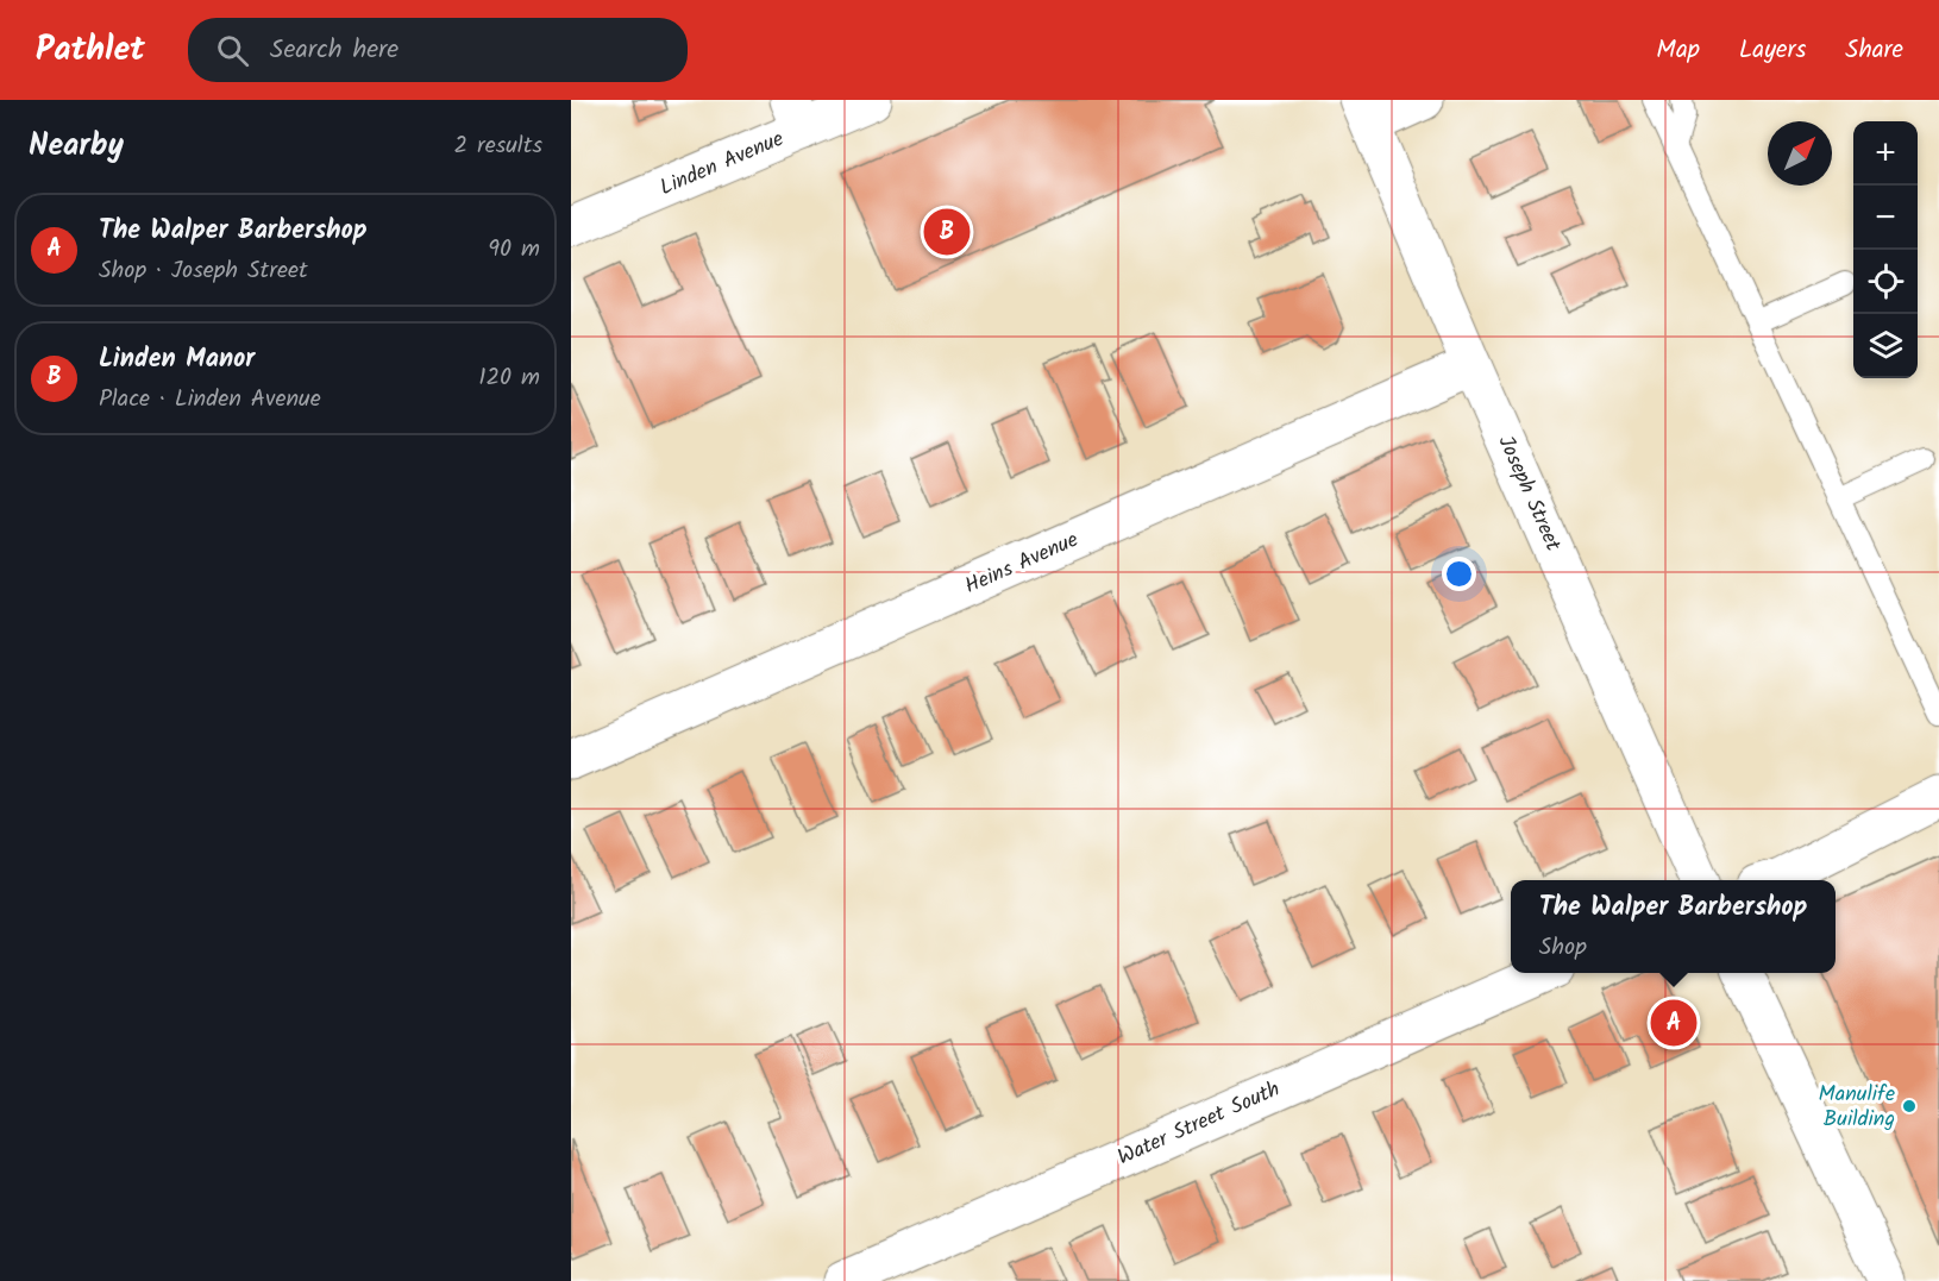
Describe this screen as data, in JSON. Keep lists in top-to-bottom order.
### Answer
{
  "streets": {
    "street": [
      "Linden Avenue",
      "Joseph Street",
      "Heins Avenue",
      "Water Street South"
    ]
  },
  "crossings": [
    ["Joseph Street", "Heins Avenue"]
  ],
  "places": ["Manulife Building"],
  "north": "top right",
  "page": {
    "header": "Pathlet",
    "search": "Search here",
    "nav": ["Map", "Layers", "Share"],
    "heading": ["Nearby", "2 results"],
    "map_buttons": ["+", "−"],
    "list": [
      {
        "mark": "A",
        "name": "The Walper Barbershop",
        "note": "Shop · Joseph Street",
        "value": "90 m"
      },
      {
        "mark": "B",
        "name": "Linden Manor",
        "note": "Place · Linden Avenue",
        "value": "120 m"
      }
    ],
    "pins": ["B", "A"],
    "popup": ["The Walper Barbershop", "Shop"]
  }
}
